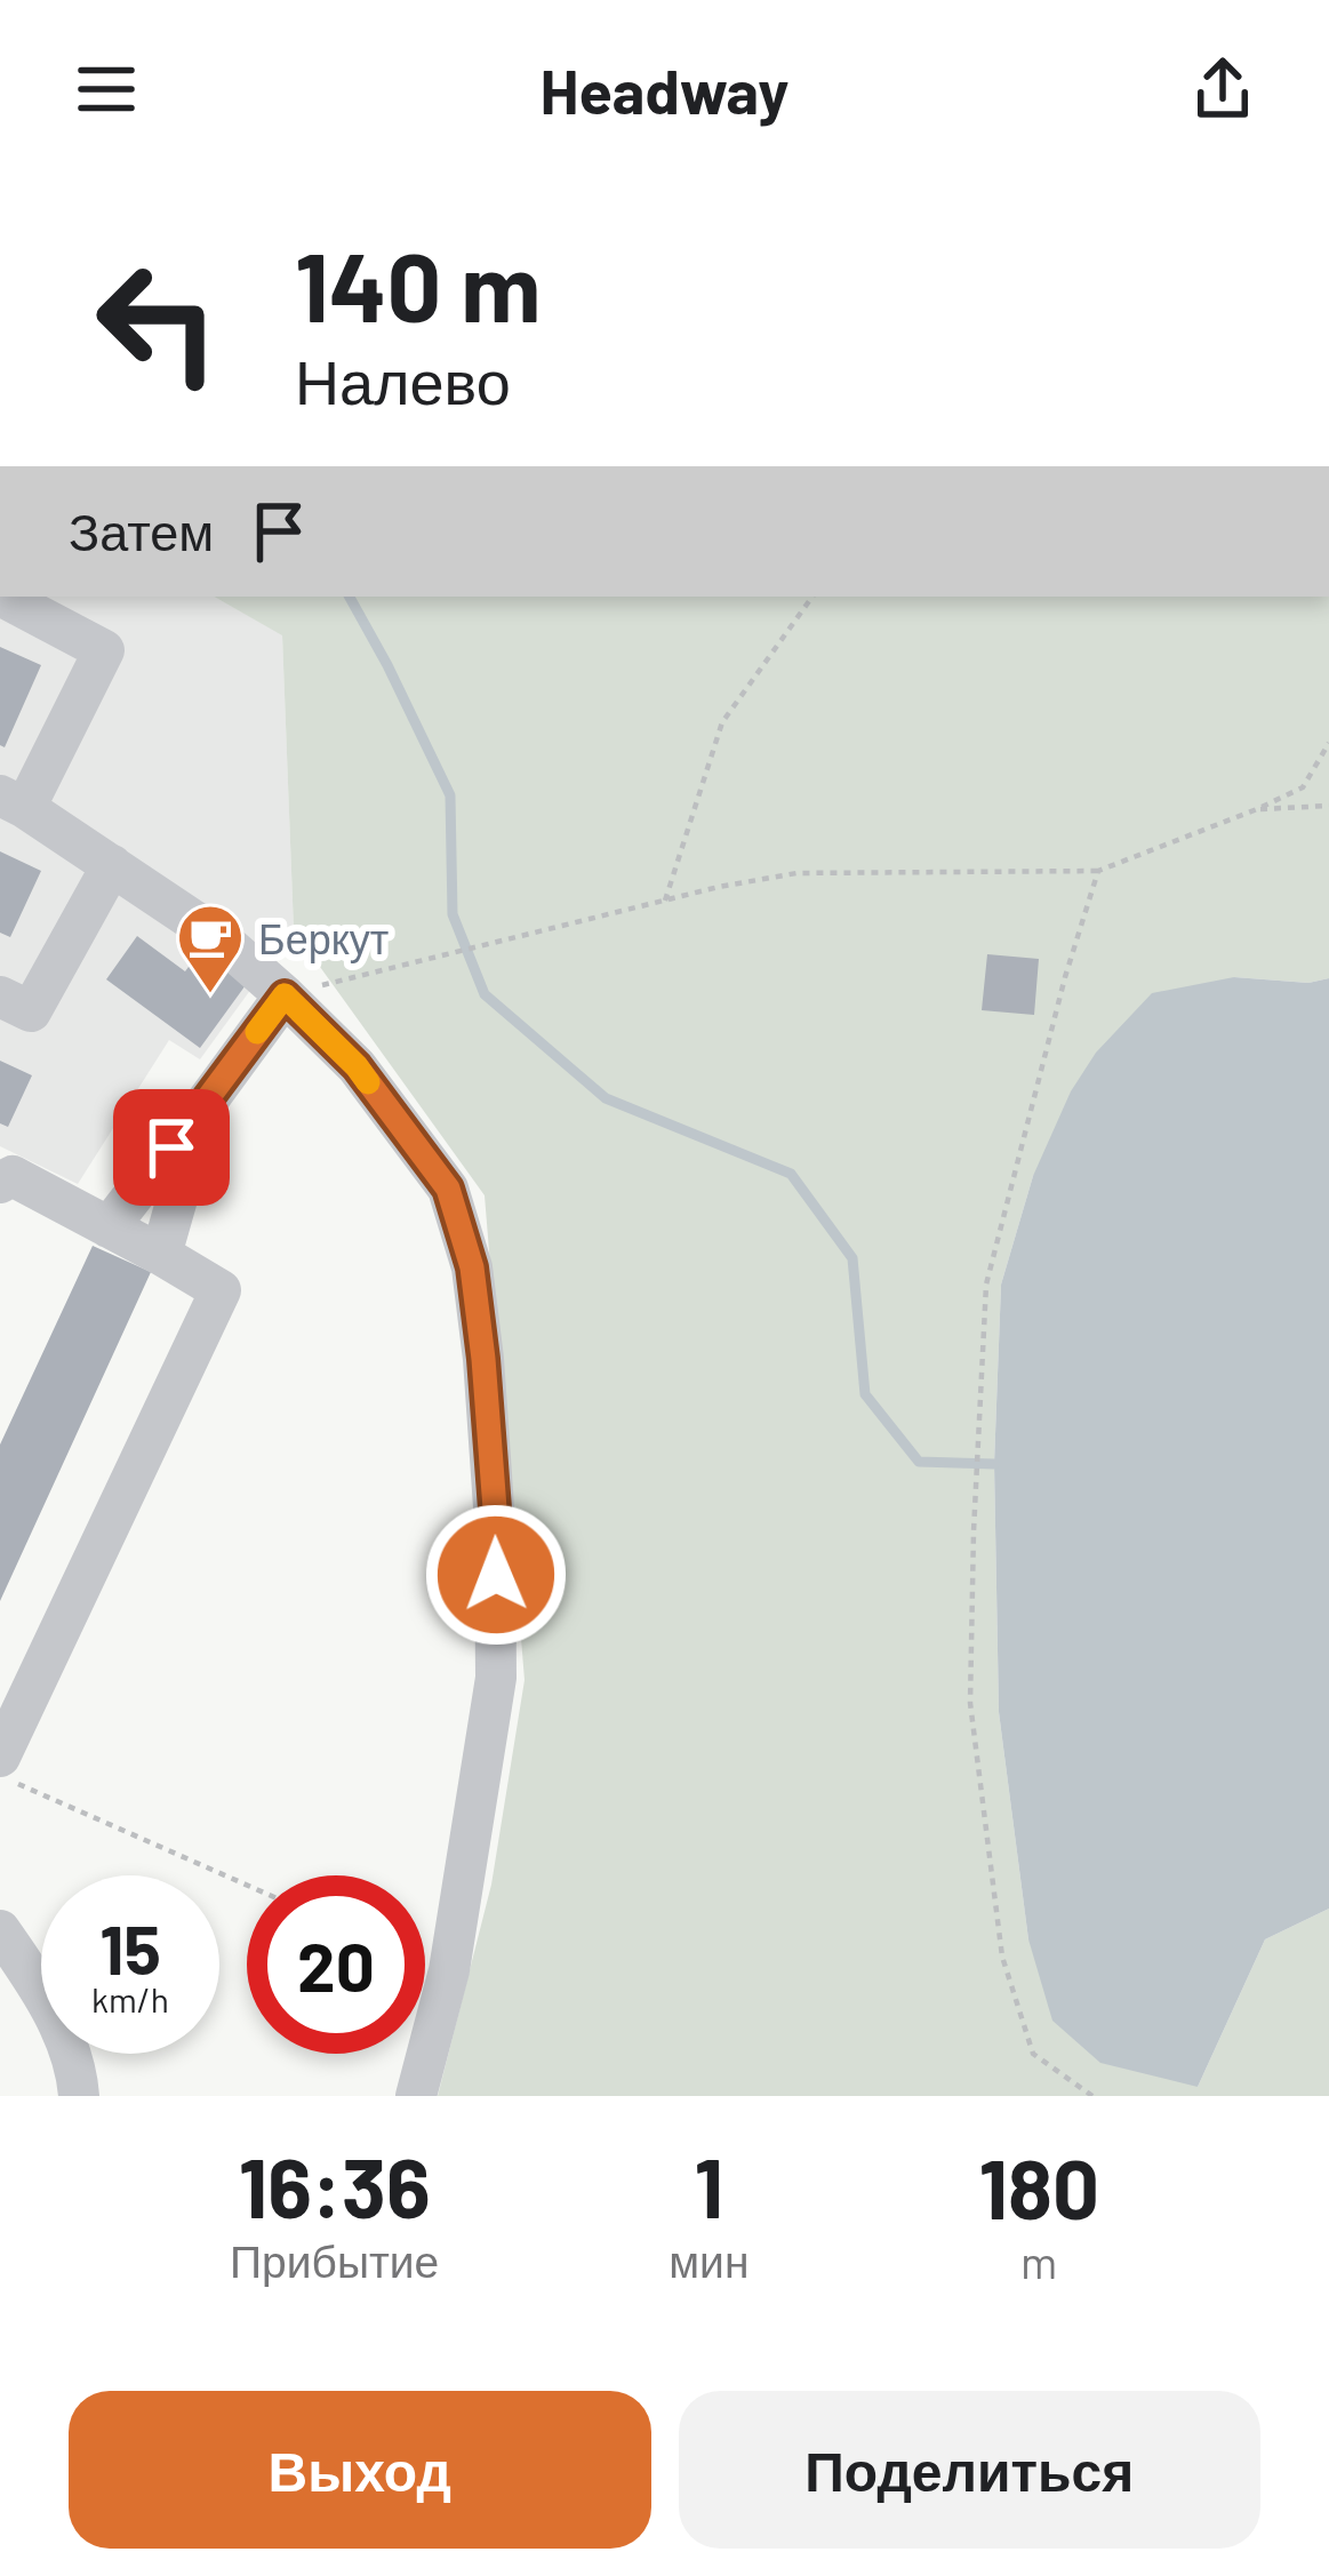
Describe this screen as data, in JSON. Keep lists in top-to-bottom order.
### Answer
{
  "places": {
    "cafe": ["Беркут"]
  },
  "page": {
    "header": "Headway",
    "turn": ["140 m", "Налево"],
    "then": "Затем",
    "speed": "15 km/h",
    "limit": "20",
    "eta": [
      "16:36",
      "Прибытие",
      "1",
      "мин",
      "180",
      "m"
    ],
    "buttons": ["Выход", "Поделиться"]
  }
}
